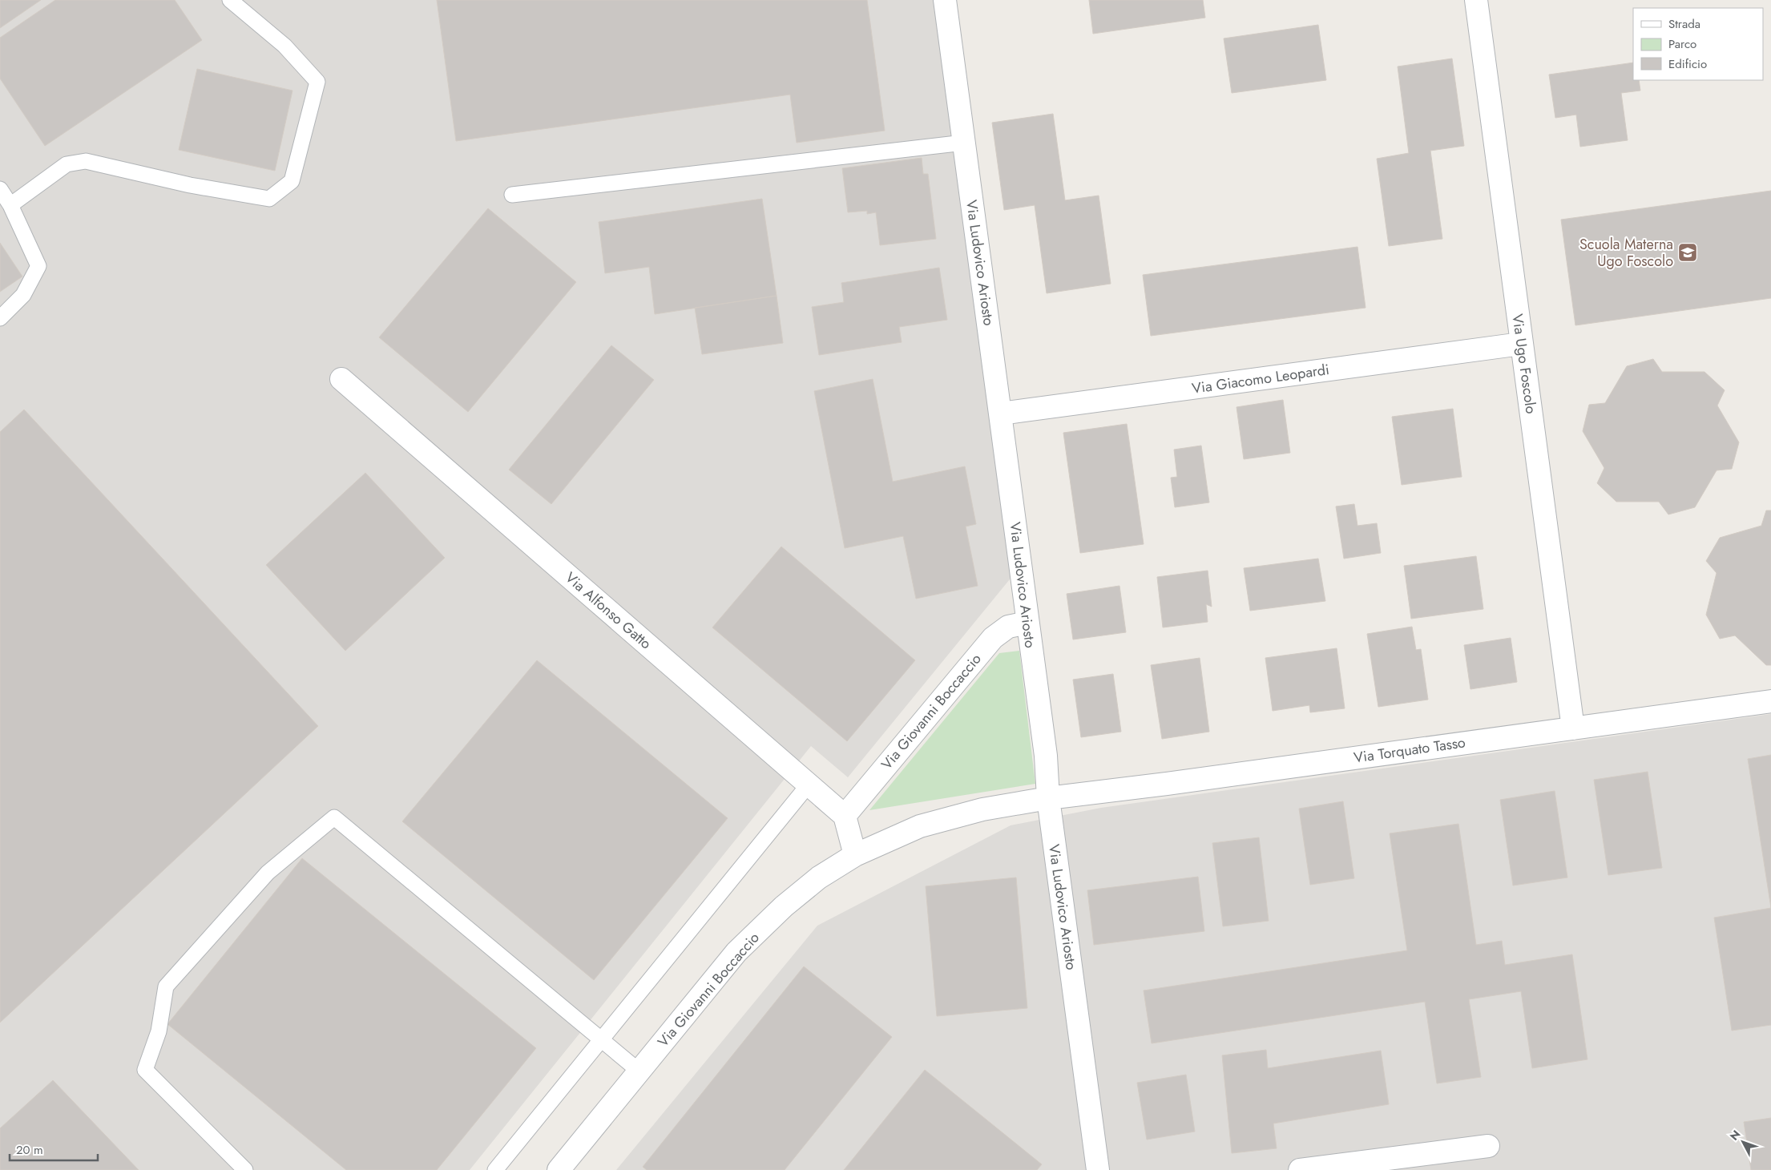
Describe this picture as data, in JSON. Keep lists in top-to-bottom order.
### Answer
{
  "streets": {
    "street": [
      "Via Ludovico Ariosto",
      "Via Ugo Foscolo",
      "Via Giacomo Leopardi",
      "Via Alfonso Gatto",
      "Via Giovanni Boccaccio",
      "Via Torquato Tasso"
    ]
  },
  "crossings": [
    ["Via Ludovico Ariosto", "Via Giacomo Leopardi"],
    ["Via Ludovico Ariosto", "Via Giovanni Boccaccio"],
    ["Via Ludovico Ariosto", "Via Torquato Tasso"],
    ["Via Ugo Foscolo", "Via Giacomo Leopardi"],
    ["Via Ugo Foscolo", "Via Torquato Tasso"],
    ["Via Alfonso Gatto", "Via Giovanni Boccaccio"],
    ["Via Giovanni Boccaccio", "Via Torquato Tasso"]
  ],
  "places": {
    "school or university": ["Scuola Materna Ugo Foscolo"]
  },
  "legend": ["Strada", "Parco", "Edificio"],
  "scale_bar": "20 m",
  "north": "top left"
}
